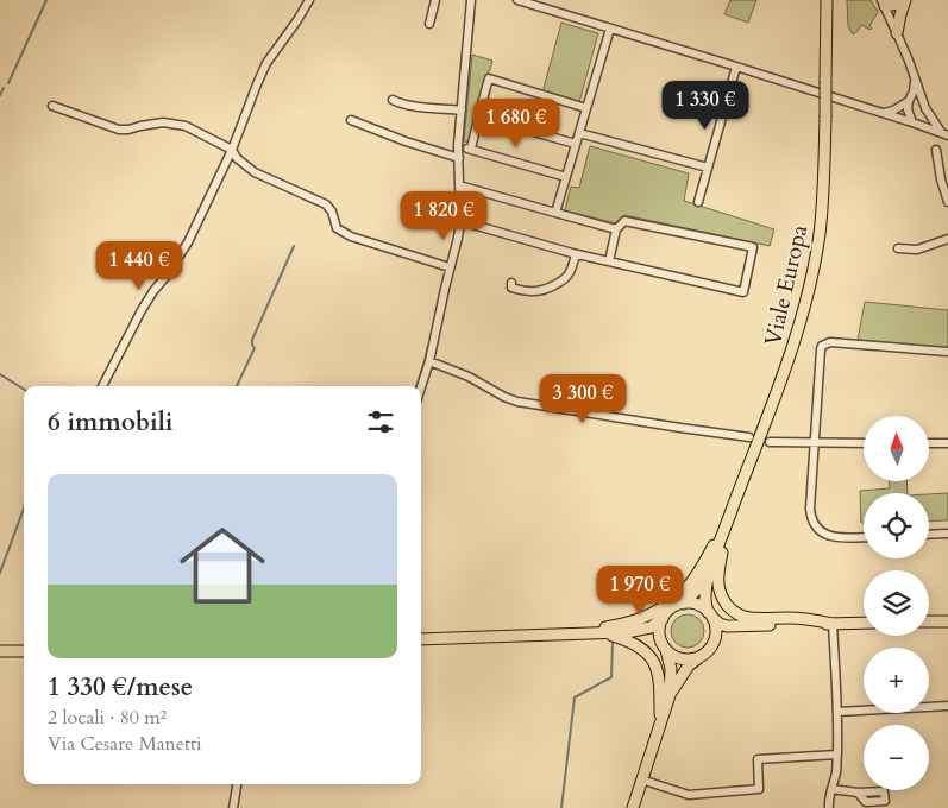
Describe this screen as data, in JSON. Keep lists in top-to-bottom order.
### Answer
{
  "streets": {
    "main road": ["Viale Europa"]
  },
  "north": "top",
  "page": {
    "price": [
      "1 330 €",
      "1 680 €",
      "1 820 €",
      "1 440 €",
      "3 300 €",
      "1 970 €"
    ],
    "heading": "6 immobili",
    "map_buttons": ["+", "−"],
    "list": [
      {
        "name": "1 330 €/mese",
        "note": "2 locali · 80 m² · Via Cesare Manetti"
      }
    ]
  }
}
